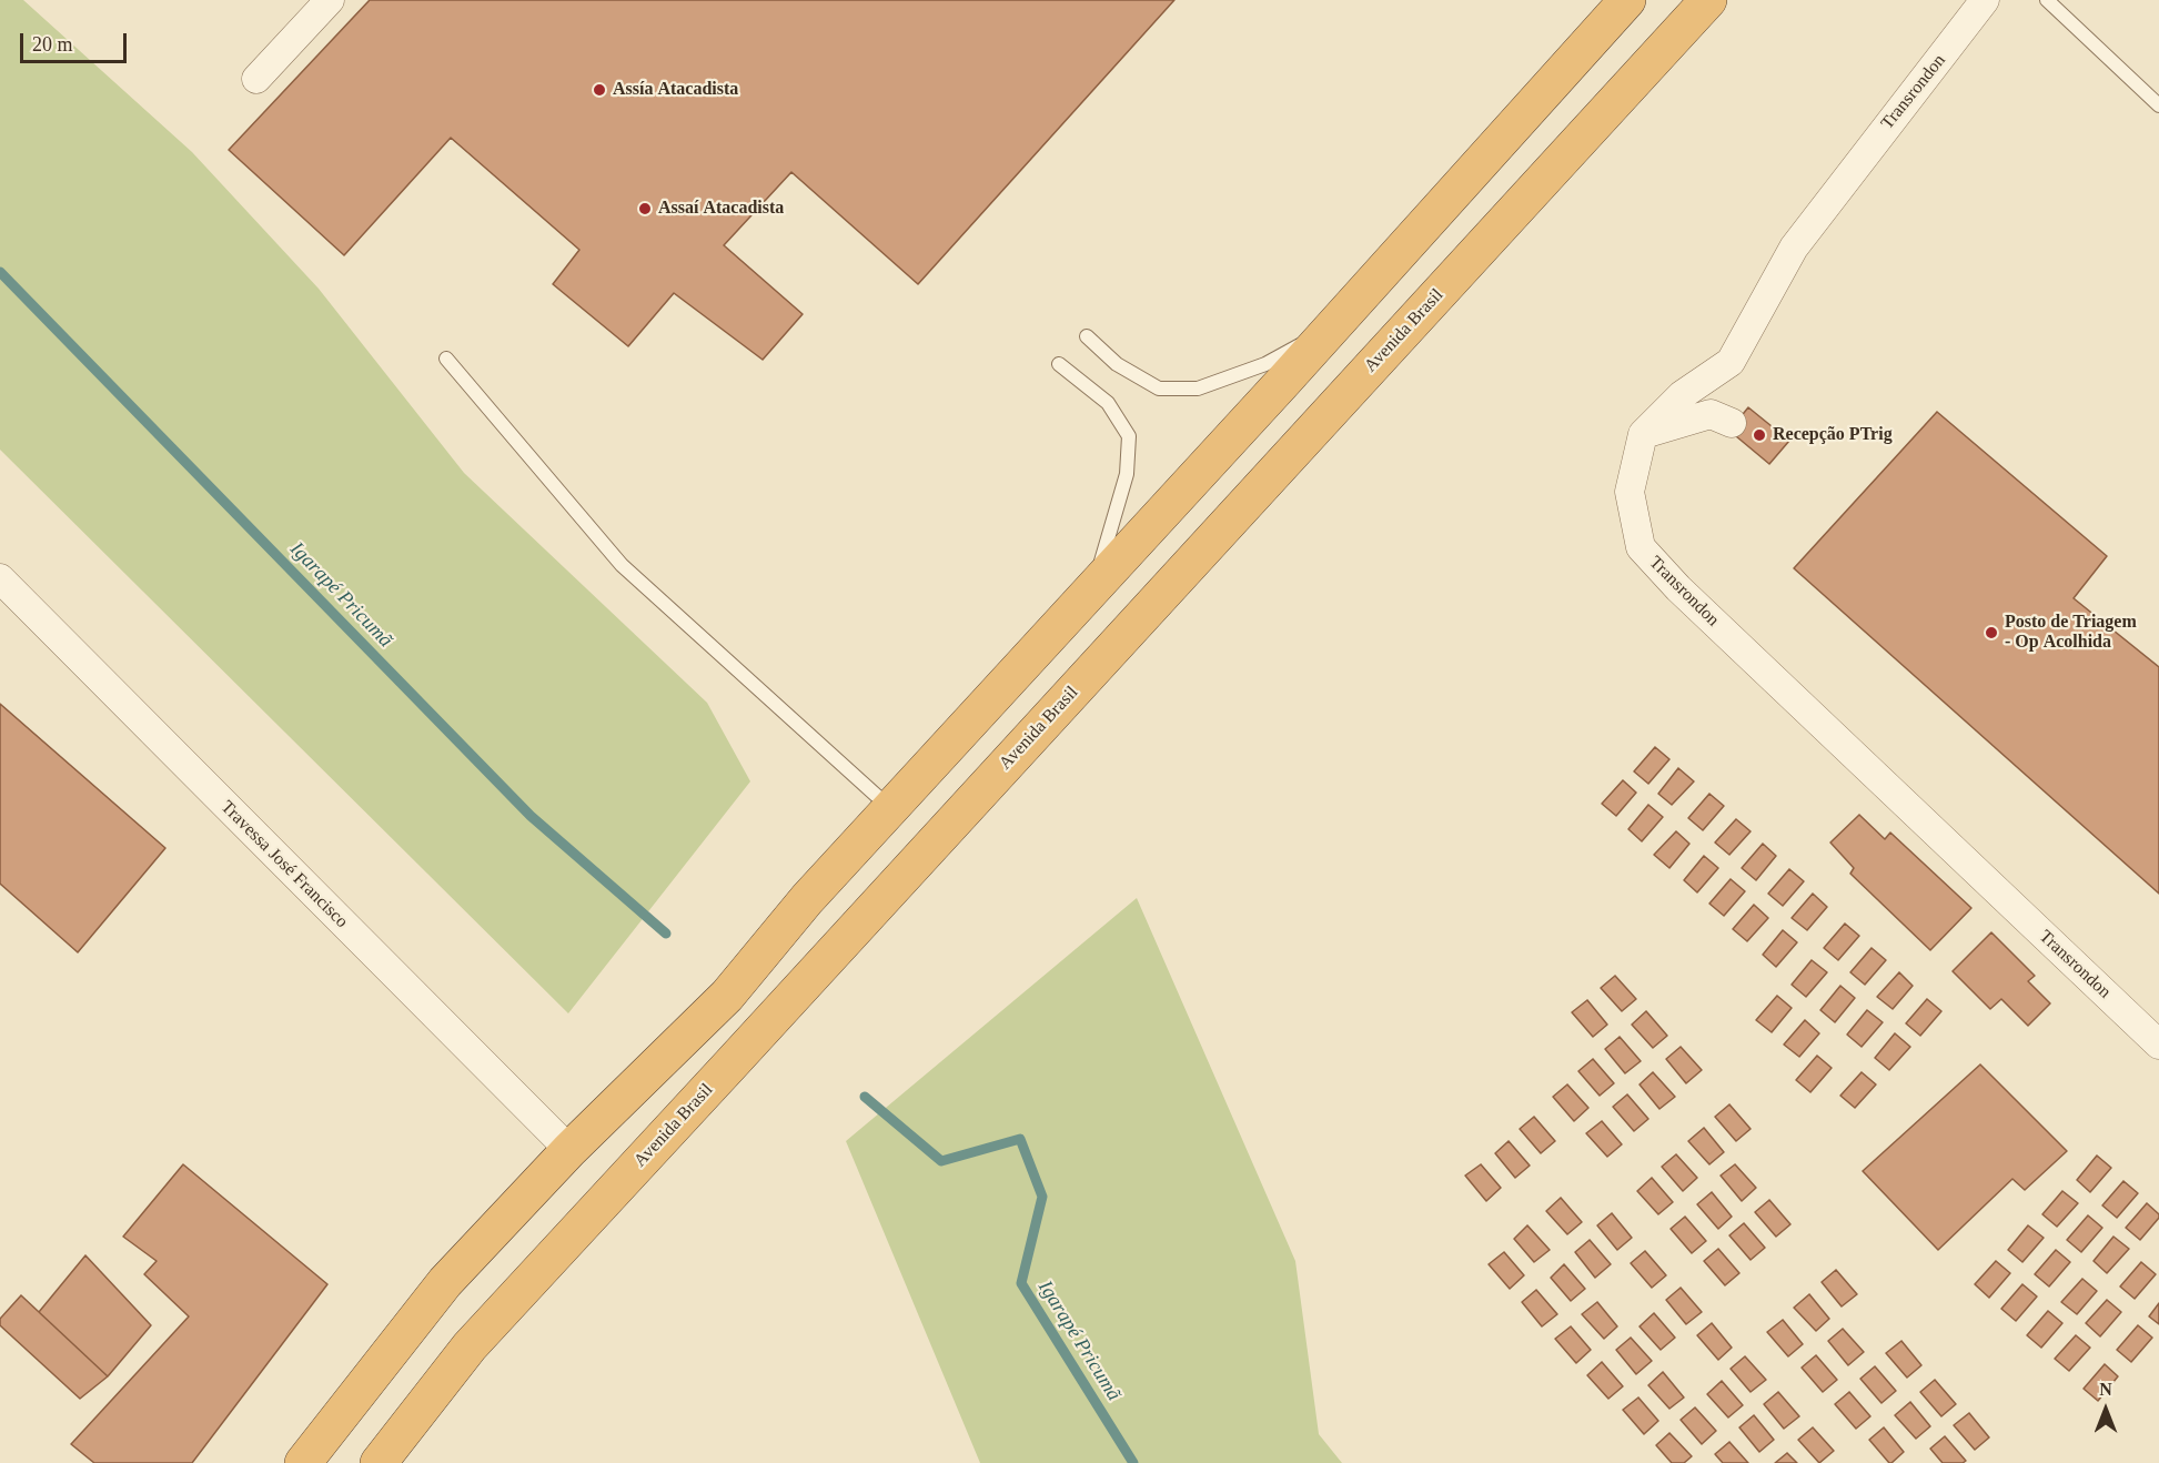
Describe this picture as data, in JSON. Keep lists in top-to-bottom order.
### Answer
{
  "streets": {
    "highway": ["Avenida Brasil"],
    "street": ["Transrondon", "Travessa José Francisco"]
  },
  "water": ["Igarapé Pricumã"],
  "places": [
    "Assía Atacadista",
    "Assaí Atacadista",
    "Recepção PTrig",
    "Posto de Triagem - Op Acolhida"
  ],
  "scale_bar": "20 m",
  "north": "top"
}
